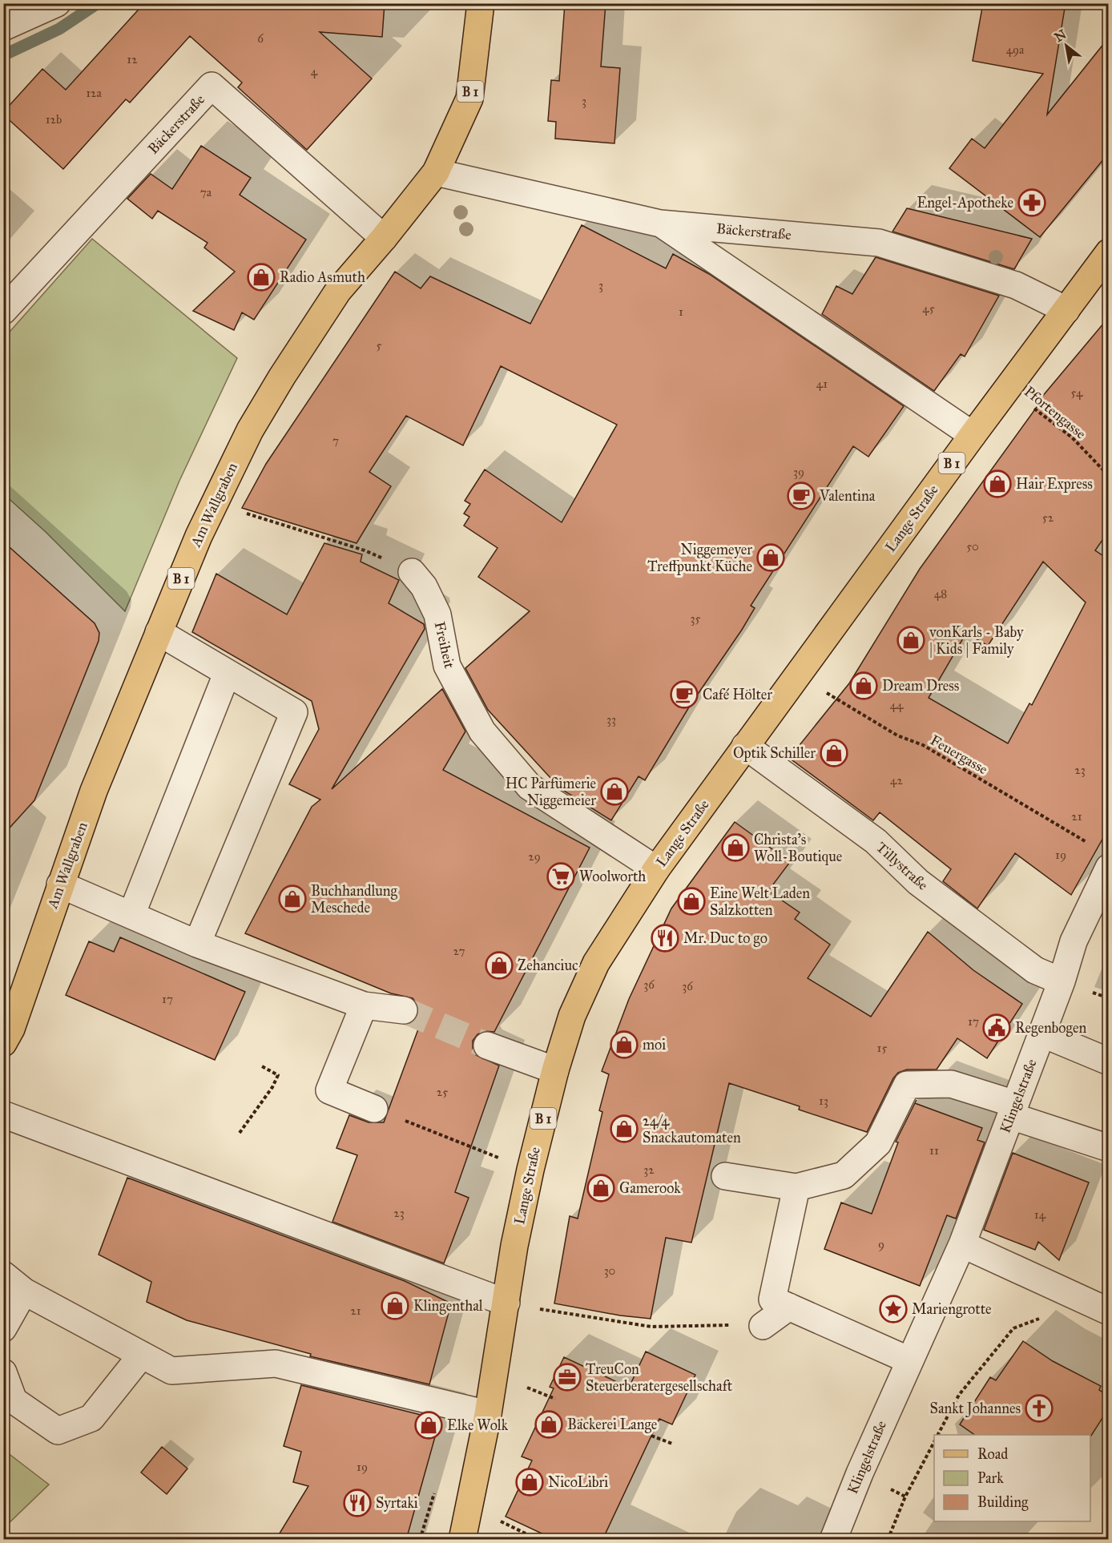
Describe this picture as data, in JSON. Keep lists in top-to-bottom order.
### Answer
{
  "streets": {
    "main road": ["B 1", "Am Wallgraben", "Lange Straße"],
    "street": [
      "Bäckerstraße",
      "Freiheit",
      "Tillystraße",
      "Klingelstraße"
    ],
    "path": ["Pfortengasse", "Feuergasse"]
  },
  "crossings": [
    ["Bäckerstraße", "Am Wallgraben"],
    ["Bäckerstraße", "Lange Straße"],
    ["Pfortengasse", "Lange Straße"],
    ["Lange Straße", "Freiheit"],
    ["Lange Straße", "Feuergasse"],
    ["Lange Straße", "Tillystraße"],
    ["Tillystraße", "Klingelstraße"]
  ],
  "places": {
    "pharmacy": ["Engel-Apotheke"],
    "shop": [
      "Radio Asmuth",
      "Hair Express",
      "Niggemeyer Treffpunkt Küche",
      "vonKarls - Baby | Kids | Family",
      "Dream Dress",
      "Optik Schiller",
      "HC Parfümerie Niggemeier",
      "Christa's Woll-Boutique",
      "Buchhandlung Meschede",
      "Eine Welt Laden Salzkotten",
      "Zehanciuc",
      "moi",
      "24/4 Snackautomaten",
      "Gamerook",
      "Klingenthal",
      "Bäckerei Lange",
      "Elke Wolk",
      "NicoLibri"
    ],
    "cafe": ["Valentina", "Café Hölter"],
    "supermarket": ["Woolworth"],
    "restaurant": ["Mr. Duc to go", "Syrtaki"],
    "public building": ["Regenbogen"],
    "place": ["Mariengrotte"],
    "office": ["TreuCon Steuerberatergesellschaft"],
    "church": ["Sankt Johannes"]
  },
  "house_numbers": [
    "6",
    "49a",
    "12",
    "4",
    "12a",
    "3",
    "12b",
    "7a",
    "3",
    "45",
    "1",
    "5",
    "41",
    "54",
    "7",
    "39",
    "52",
    "50",
    "48",
    "35",
    "44",
    "33",
    "23",
    "42",
    "21",
    "19",
    "29",
    "27",
    "36",
    "36",
    "17",
    "17",
    "15",
    "25",
    "13",
    "11",
    "32",
    "23",
    "14",
    "9",
    "30",
    "21",
    "19"
  ],
  "legend": ["Road", "Park", "Building"],
  "north": "top left"
}
